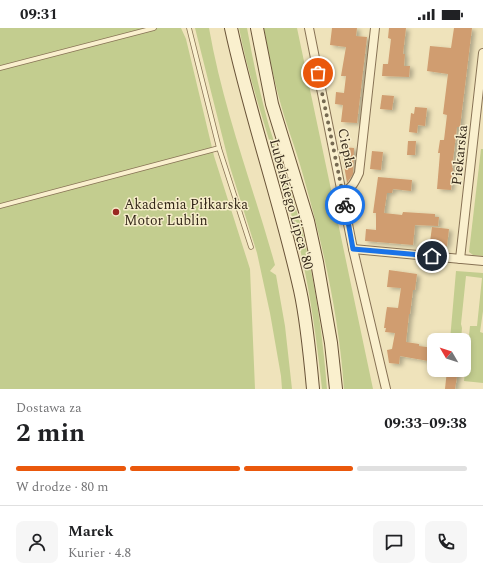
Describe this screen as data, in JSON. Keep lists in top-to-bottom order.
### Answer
{
  "streets": {
    "main road": ["Lubelskiego Lipca '80"],
    "street": ["Ciepła", "Piekarska"]
  },
  "places": ["Akademia Piłkarska Motor Lublin"],
  "north": "top left",
  "page": {
    "status": "09:31",
    "heading": ["2 min", "Dostawa za", "09:33–09:38"],
    "panel": ["Marek", "Kurier · 4.8"],
    "bar": "W drodze · 80 m"
  }
}
